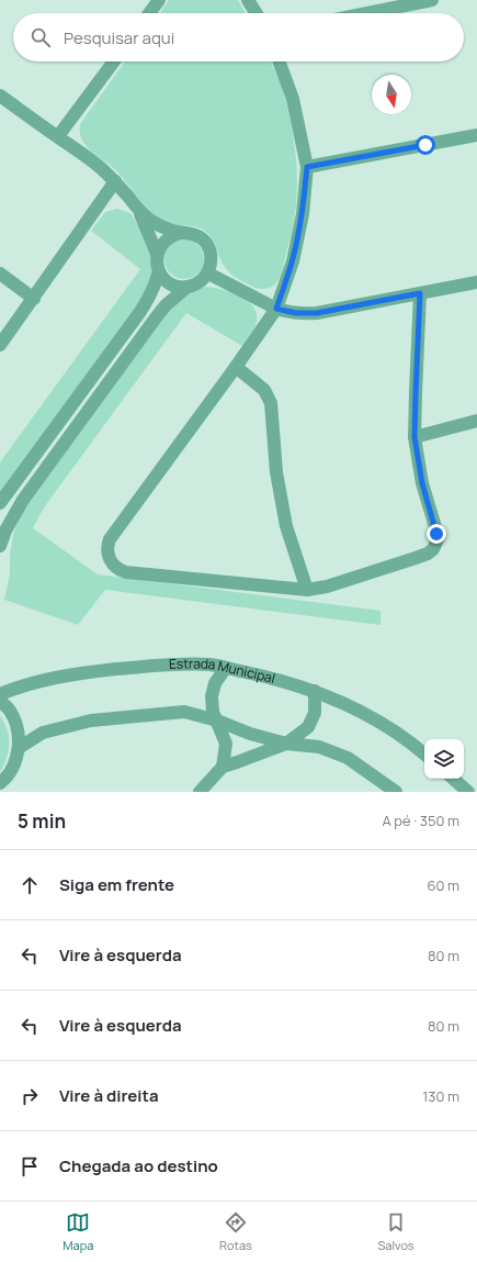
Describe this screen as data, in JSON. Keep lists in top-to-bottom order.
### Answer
{
  "streets": {
    "street": ["Estrada Municipal"]
  },
  "north": "bottom",
  "page": {
    "search": "Pesquisar aqui",
    "heading": ["5 min", "A pé · 350 m"],
    "list": [
      ["Siga em frente", "60 m"],
      ["Vire à esquerda", "80 m"],
      ["Vire à esquerda", "80 m"],
      ["Vire à direita", "130 m"],
      "Chegada ao destino"
    ],
    "nav": ["Mapa", "Rotas", "Salvos"]
  }
}
